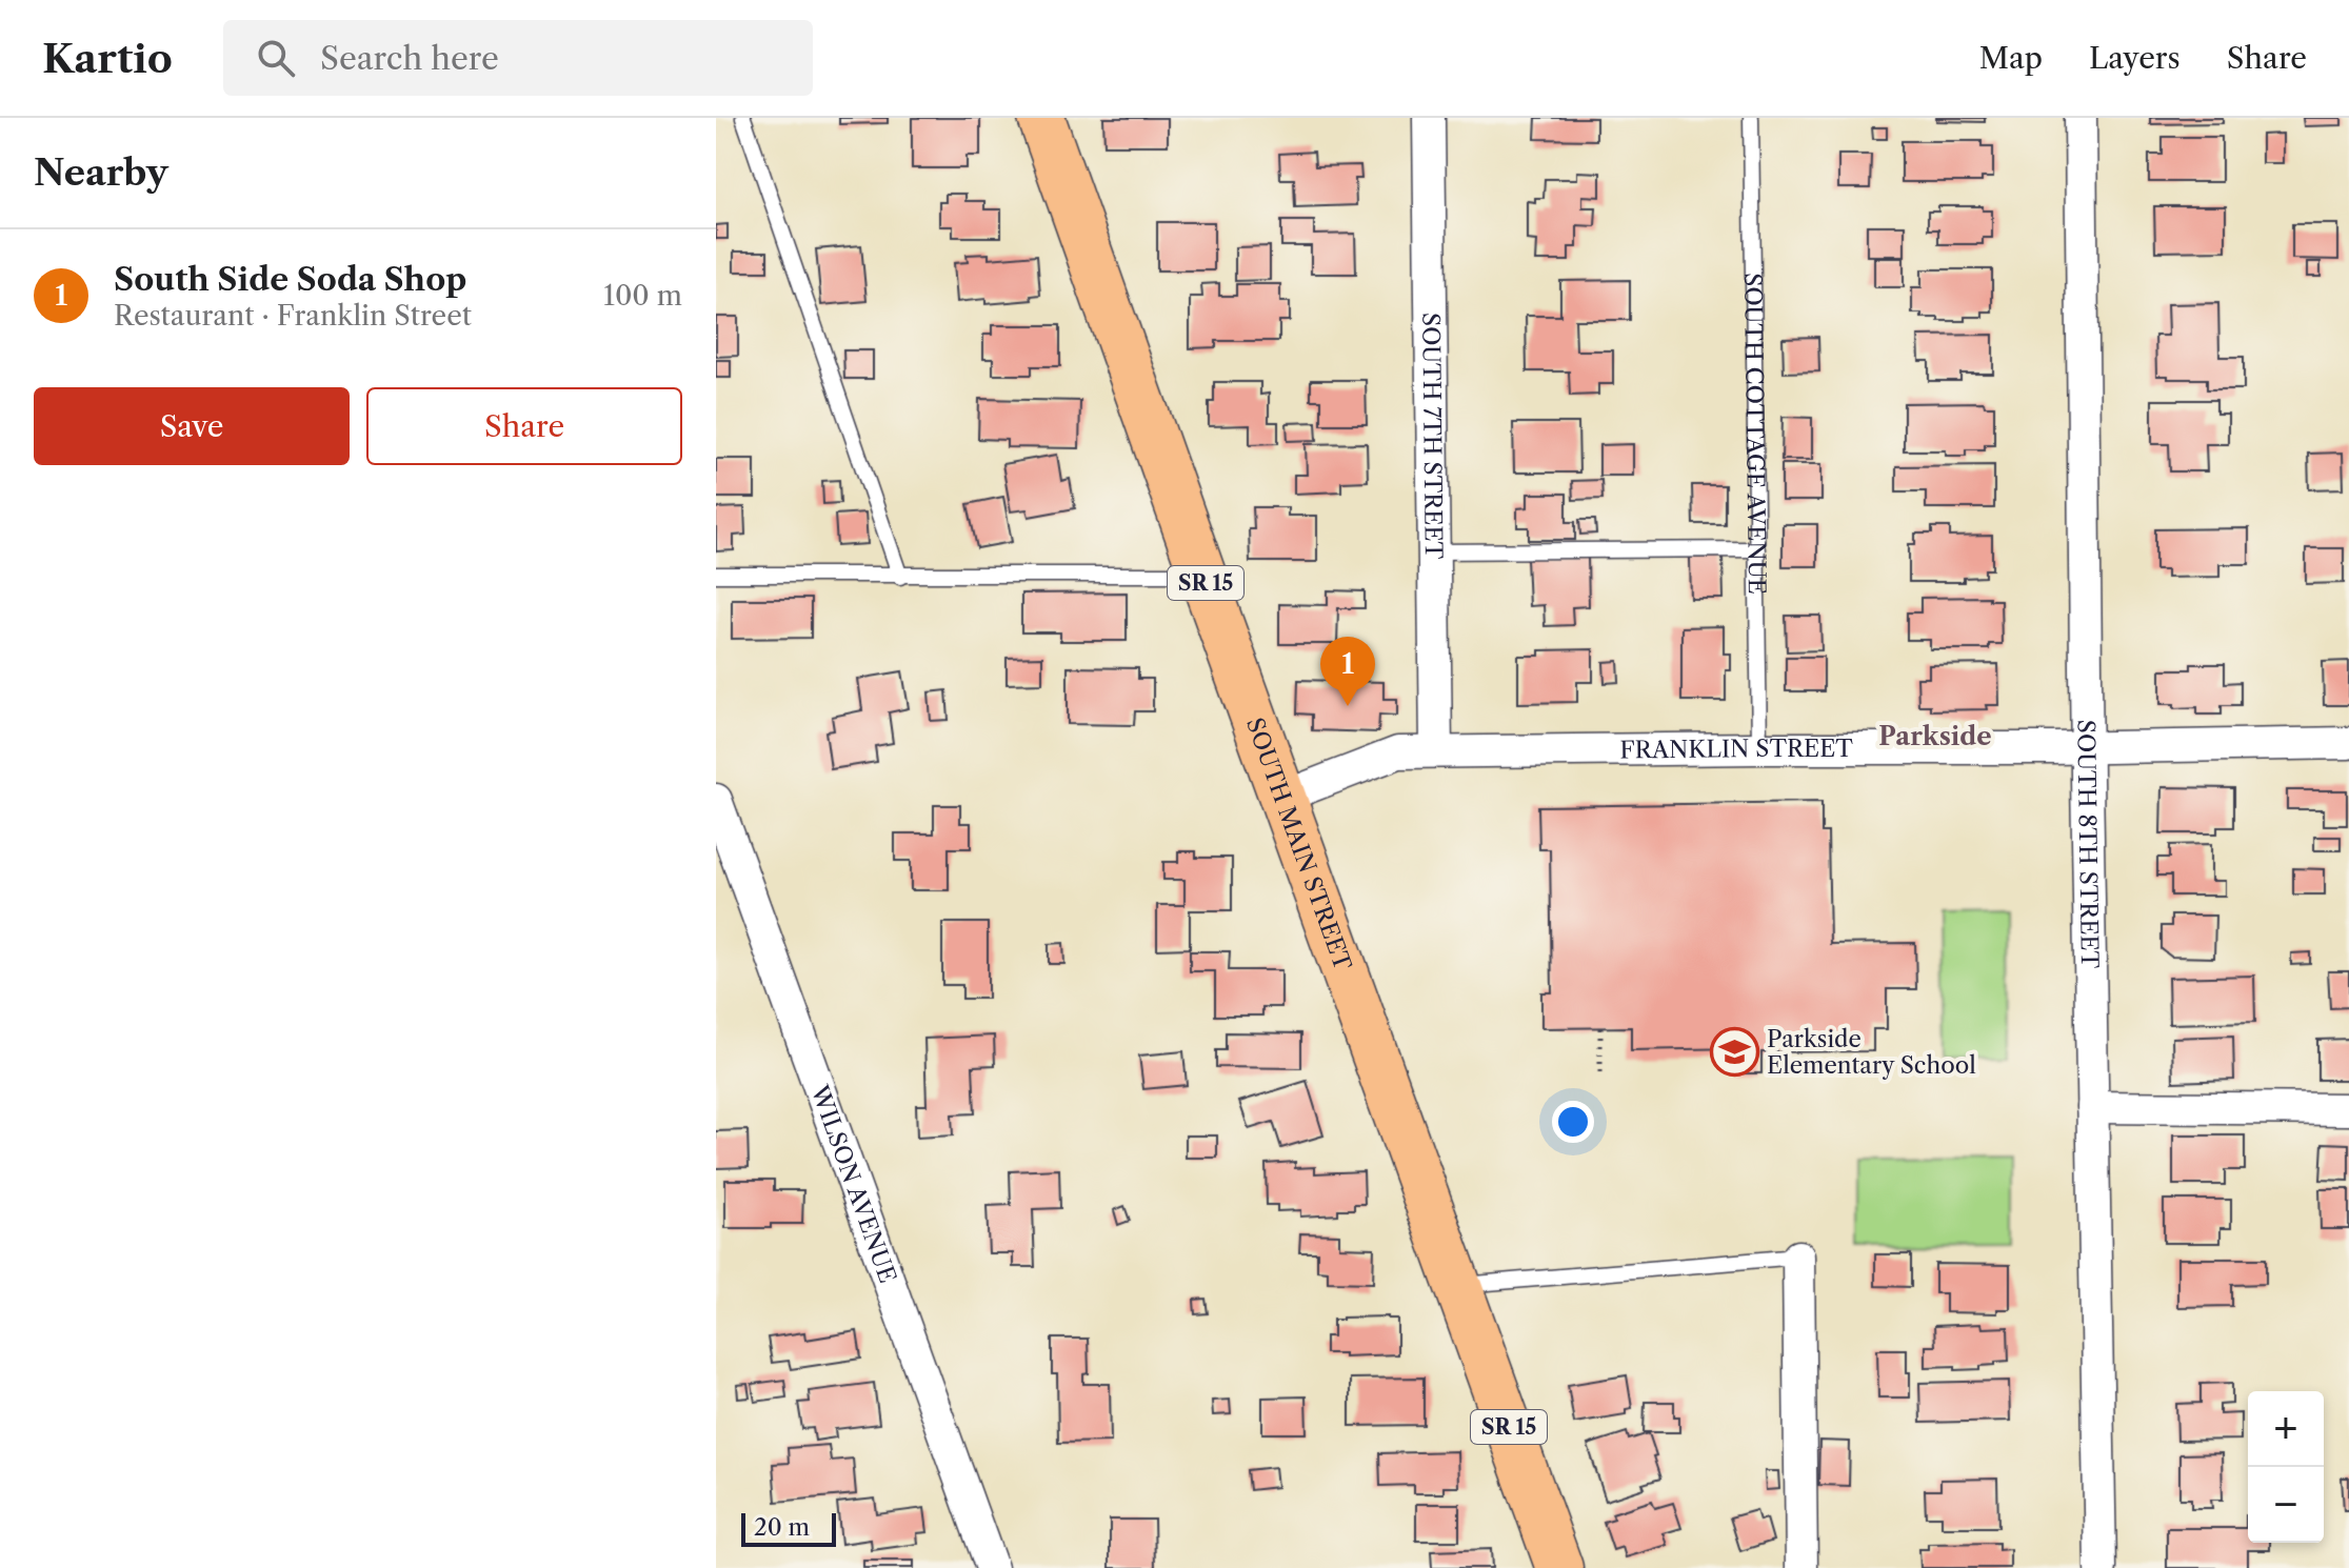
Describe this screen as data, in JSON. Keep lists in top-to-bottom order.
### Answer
{
  "streets": {
    "main road": ["SR 15", "SOUTH MAIN STREET"],
    "street": [
      "SOUTH 7TH STREET",
      "FRANKLIN STREET",
      "SOUTH 8TH STREET",
      "WILSON AVENUE"
    ],
    "lane": ["SOUTH COTTAGE AVENUE"]
  },
  "crossings": [
    ["SOUTH COTTAGE AVENUE", "FRANKLIN STREET"],
    ["SOUTH 7TH STREET", "FRANKLIN STREET"],
    ["FRANKLIN STREET", "SOUTH MAIN STREET"],
    ["FRANKLIN STREET", "SOUTH 8TH STREET"]
  ],
  "districts": ["Parkside"],
  "places": {
    "school or university": ["Parkside Elementary School"]
  },
  "scale_bar": "20 m",
  "page": {
    "header": "Kartio",
    "search": "Search here",
    "nav": ["Map", "Layers", "Share"],
    "heading": "Nearby",
    "list": [
      {
        "mark": "1",
        "name": "South Side Soda Shop",
        "note": "Restaurant · Franklin Street",
        "value": "100 m"
      }
    ],
    "buttons": ["Save", "Share"],
    "pins": "1",
    "map_buttons": ["+", "−"],
    "scale": "20 m"
  }
}
